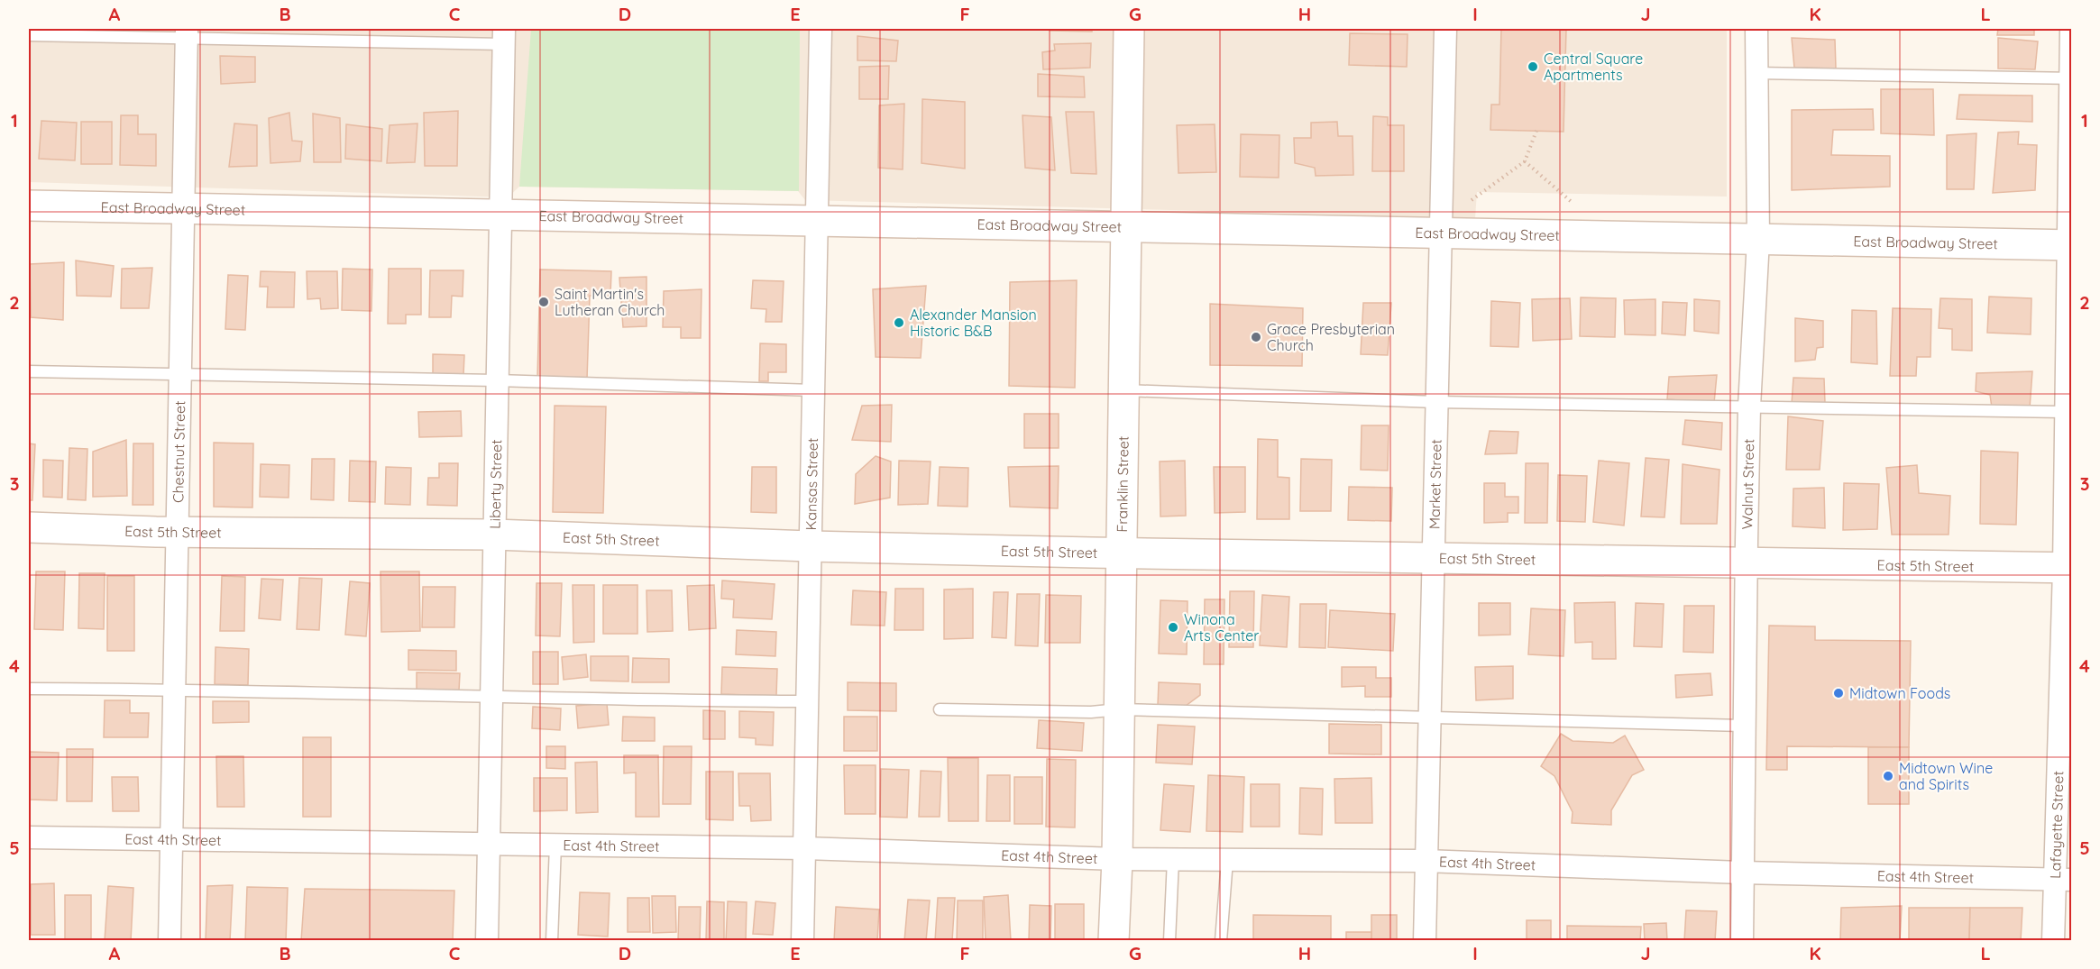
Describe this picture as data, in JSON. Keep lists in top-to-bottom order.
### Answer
{
  "streets": {
    "street": [
      "East Broadway Street",
      "Chestnut Street",
      "Liberty Street",
      "Walnut Street",
      "Kansas Street",
      "Franklin Street",
      "Market Street",
      "East 5th Street",
      "Lafayette Street",
      "East 4th Street"
    ]
  },
  "crossings": [
    ["East Broadway Street", "Chestnut Street"],
    ["East Broadway Street", "Liberty Street"],
    ["East Broadway Street", "Walnut Street"],
    ["East Broadway Street", "Kansas Street"],
    ["East Broadway Street", "Franklin Street"],
    ["East Broadway Street", "Market Street"],
    ["East Broadway Street", "Lafayette Street"],
    ["Chestnut Street", "East 5th Street"],
    ["Chestnut Street", "East 4th Street"],
    ["Liberty Street", "East 5th Street"],
    ["Liberty Street", "East 4th Street"],
    ["Walnut Street", "East 5th Street"],
    ["Walnut Street", "East 4th Street"],
    ["Kansas Street", "East 5th Street"],
    ["Kansas Street", "East 4th Street"],
    ["Franklin Street", "East 5th Street"],
    ["Franklin Street", "East 4th Street"],
    ["Market Street", "East 5th Street"],
    ["Market Street", "East 4th Street"],
    ["East 5th Street", "Lafayette Street"],
    ["Lafayette Street", "East 4th Street"]
  ],
  "places": [
    "Central Square Apartments",
    "Saint Martin's Lutheran Church",
    "Alexander Mansion Historic B&B",
    "Grace Presbyterian Church",
    "Winona Arts Center",
    "Midtown Foods",
    "Midtown Wine and Spirits"
  ],
  "grid": {
    "columns": [
      "A",
      "B",
      "C",
      "D",
      "E",
      "F",
      "G",
      "H",
      "I",
      "J",
      "K",
      "L"
    ],
    "rows": [
      "1",
      "2",
      "3",
      "4",
      "5"
    ]
  }
}
